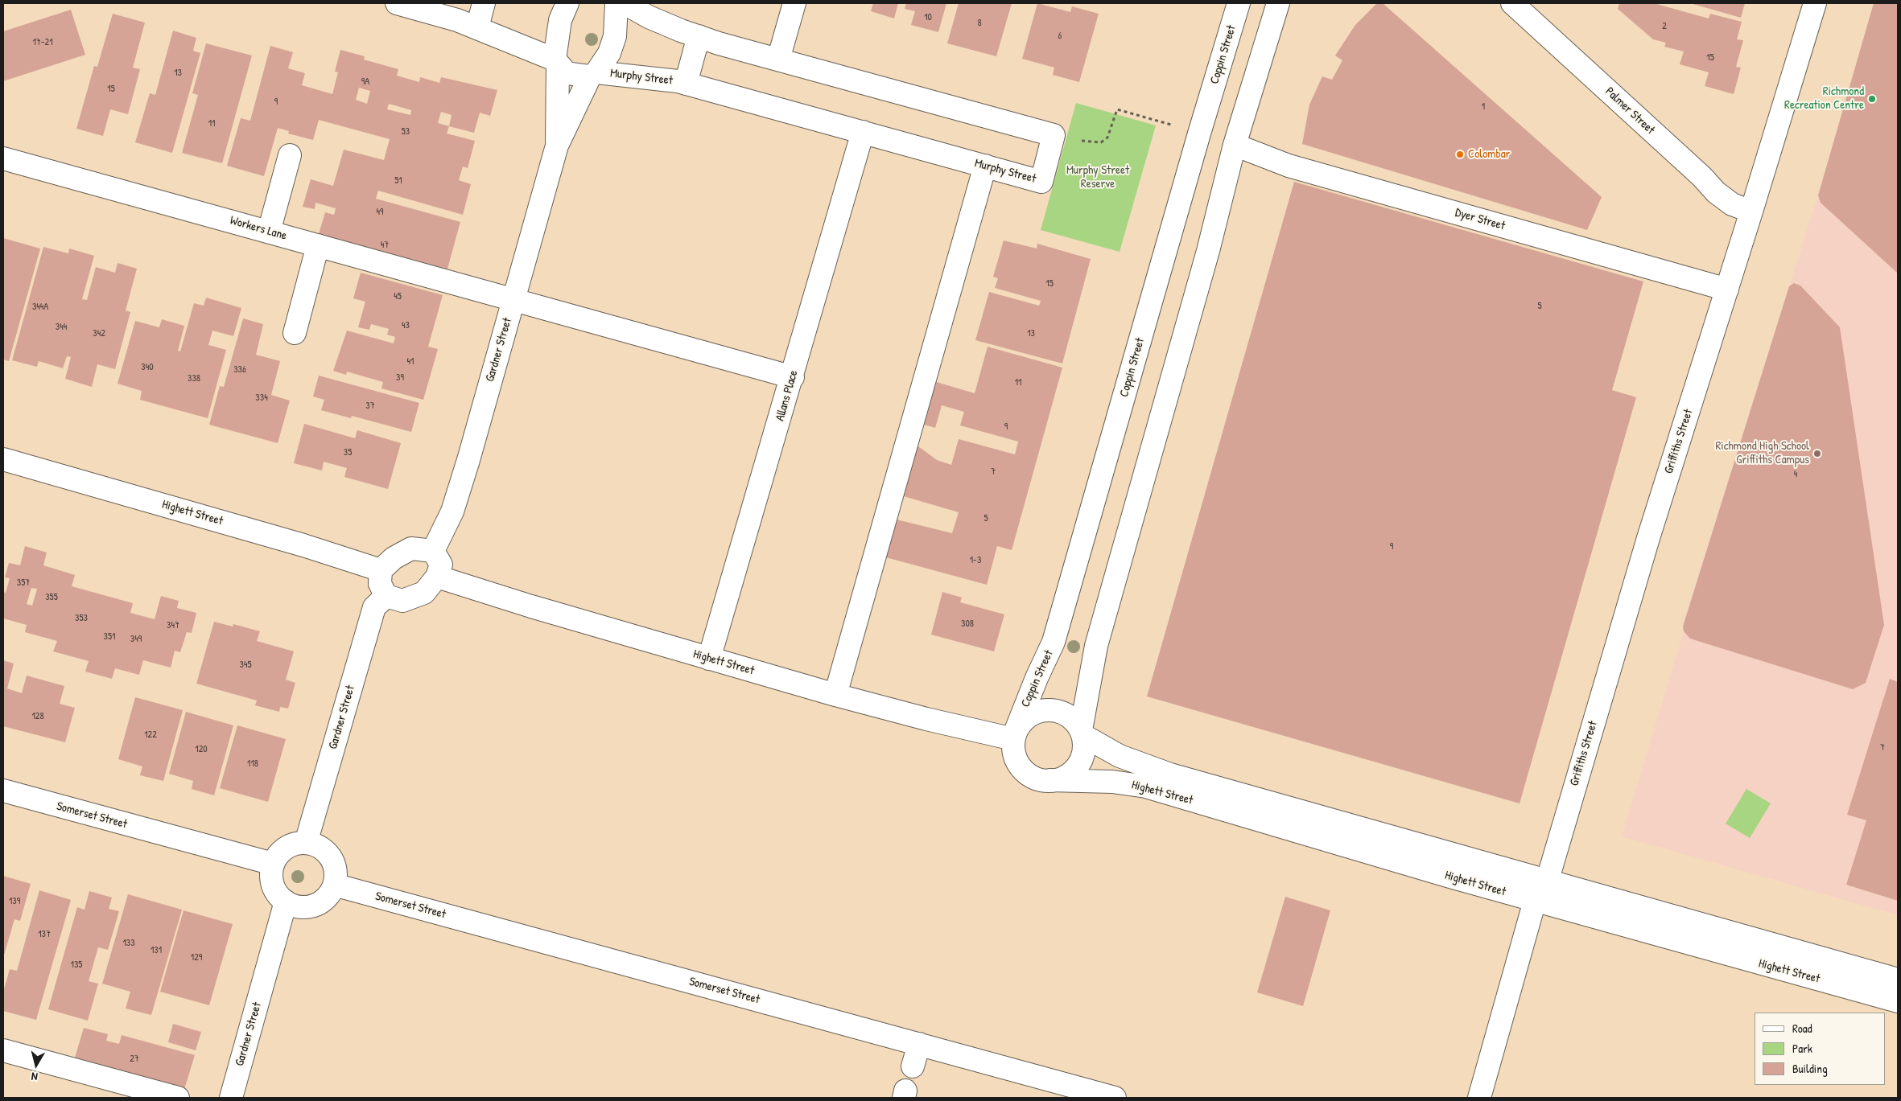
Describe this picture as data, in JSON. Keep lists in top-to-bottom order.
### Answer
{
  "streets": {
    "street": [
      "Coppin Street",
      "Murphy Street",
      "Palmer Street",
      "Dyer Street",
      "Workers Lane",
      "Gardner Street",
      "Allans Place",
      "Griffiths Street",
      "Highett Street",
      "Somerset Street"
    ]
  },
  "crossings": [
    ["Coppin Street", "Highett Street"],
    ["Murphy Street", "Gardner Street"],
    ["Murphy Street", "Allans Place"],
    ["Palmer Street", "Griffiths Street"],
    ["Dyer Street", "Griffiths Street"],
    ["Workers Lane", "Gardner Street"],
    ["Workers Lane", "Allans Place"],
    ["Gardner Street", "Highett Street"],
    ["Gardner Street", "Somerset Street"],
    ["Allans Place", "Highett Street"],
    ["Griffiths Street", "Highett Street"]
  ],
  "parks": ["Murphy Street Reserve"],
  "places": ["Richmond Recreation Centre", "Colombar", "Richmond High School Griffiths Campus"],
  "house_numbers": [
    "10",
    "8",
    "2",
    "6",
    "17-21",
    "15",
    "13",
    "9A",
    "15",
    "9",
    "1",
    "11",
    "53",
    "51",
    "49",
    "47",
    "15",
    "45",
    "5",
    "344A",
    "43",
    "344",
    "342",
    "13",
    "41",
    "340",
    "336",
    "39",
    "338",
    "11",
    "334",
    "37",
    "9",
    "35",
    "7",
    "4",
    "5",
    "9",
    "1-3",
    "357",
    "355",
    "353",
    "308",
    "347",
    "351",
    "349",
    "345",
    "128",
    "122",
    "7",
    "120",
    "118",
    "139",
    "137",
    "133",
    "131",
    "129",
    "135",
    "27"
  ],
  "legend": ["Road", "Park", "Building"],
  "north": "bottom"
}
